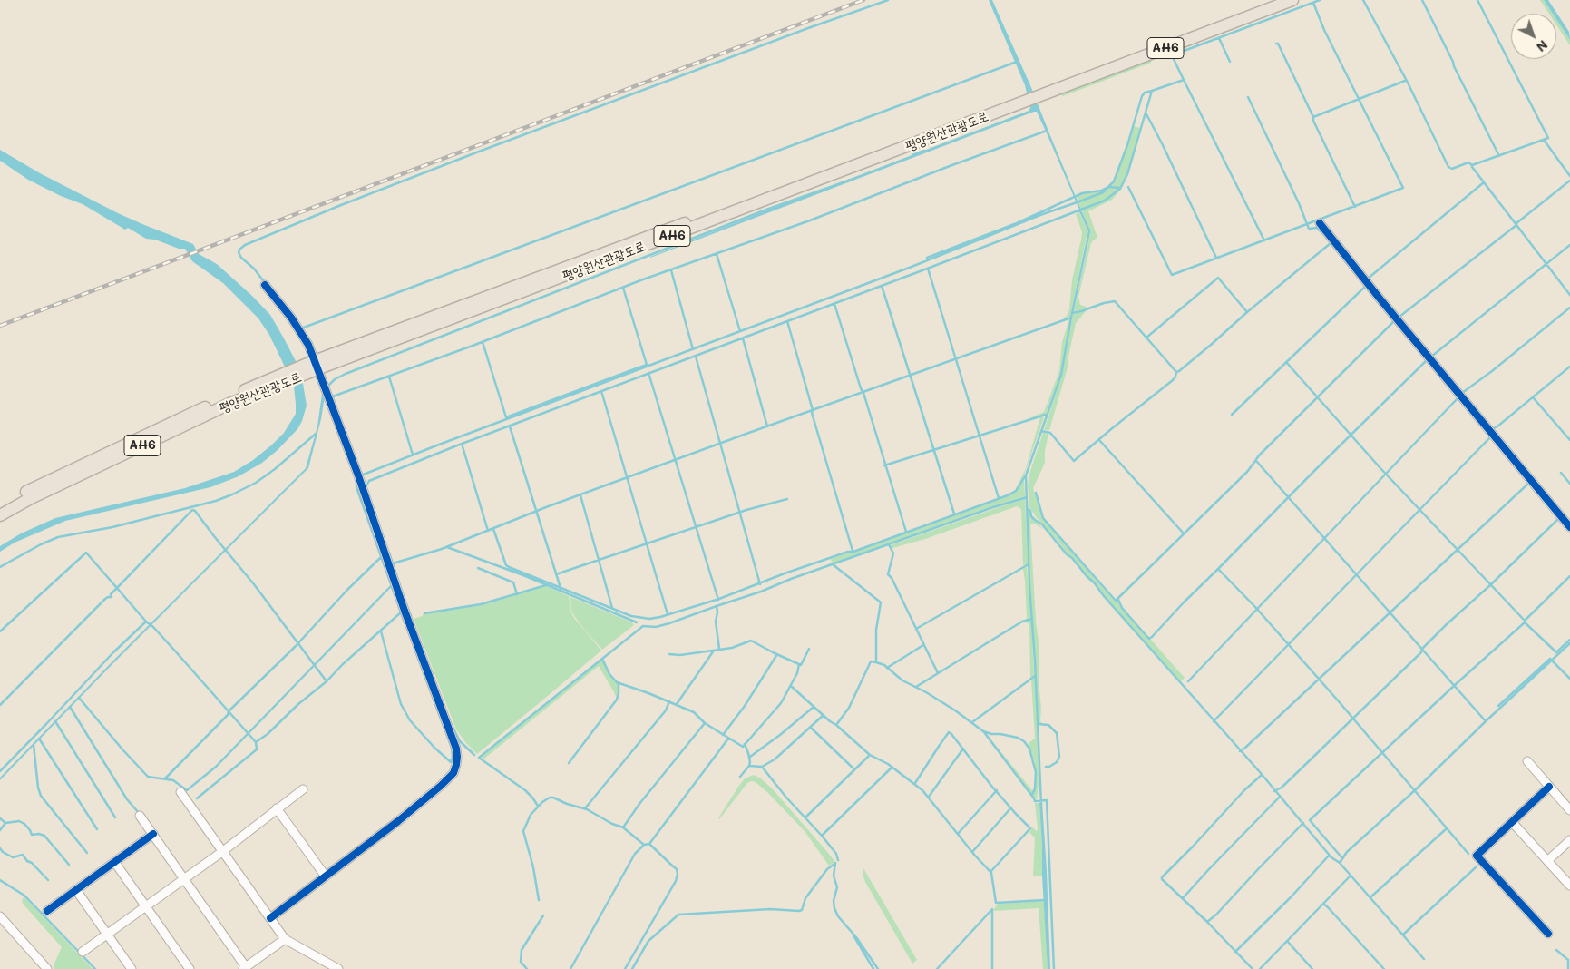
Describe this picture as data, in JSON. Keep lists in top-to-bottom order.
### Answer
{
  "streets": {
    "highway": ["AH6", "평양원산관광도로"]
  },
  "north": "bottom right"
}
